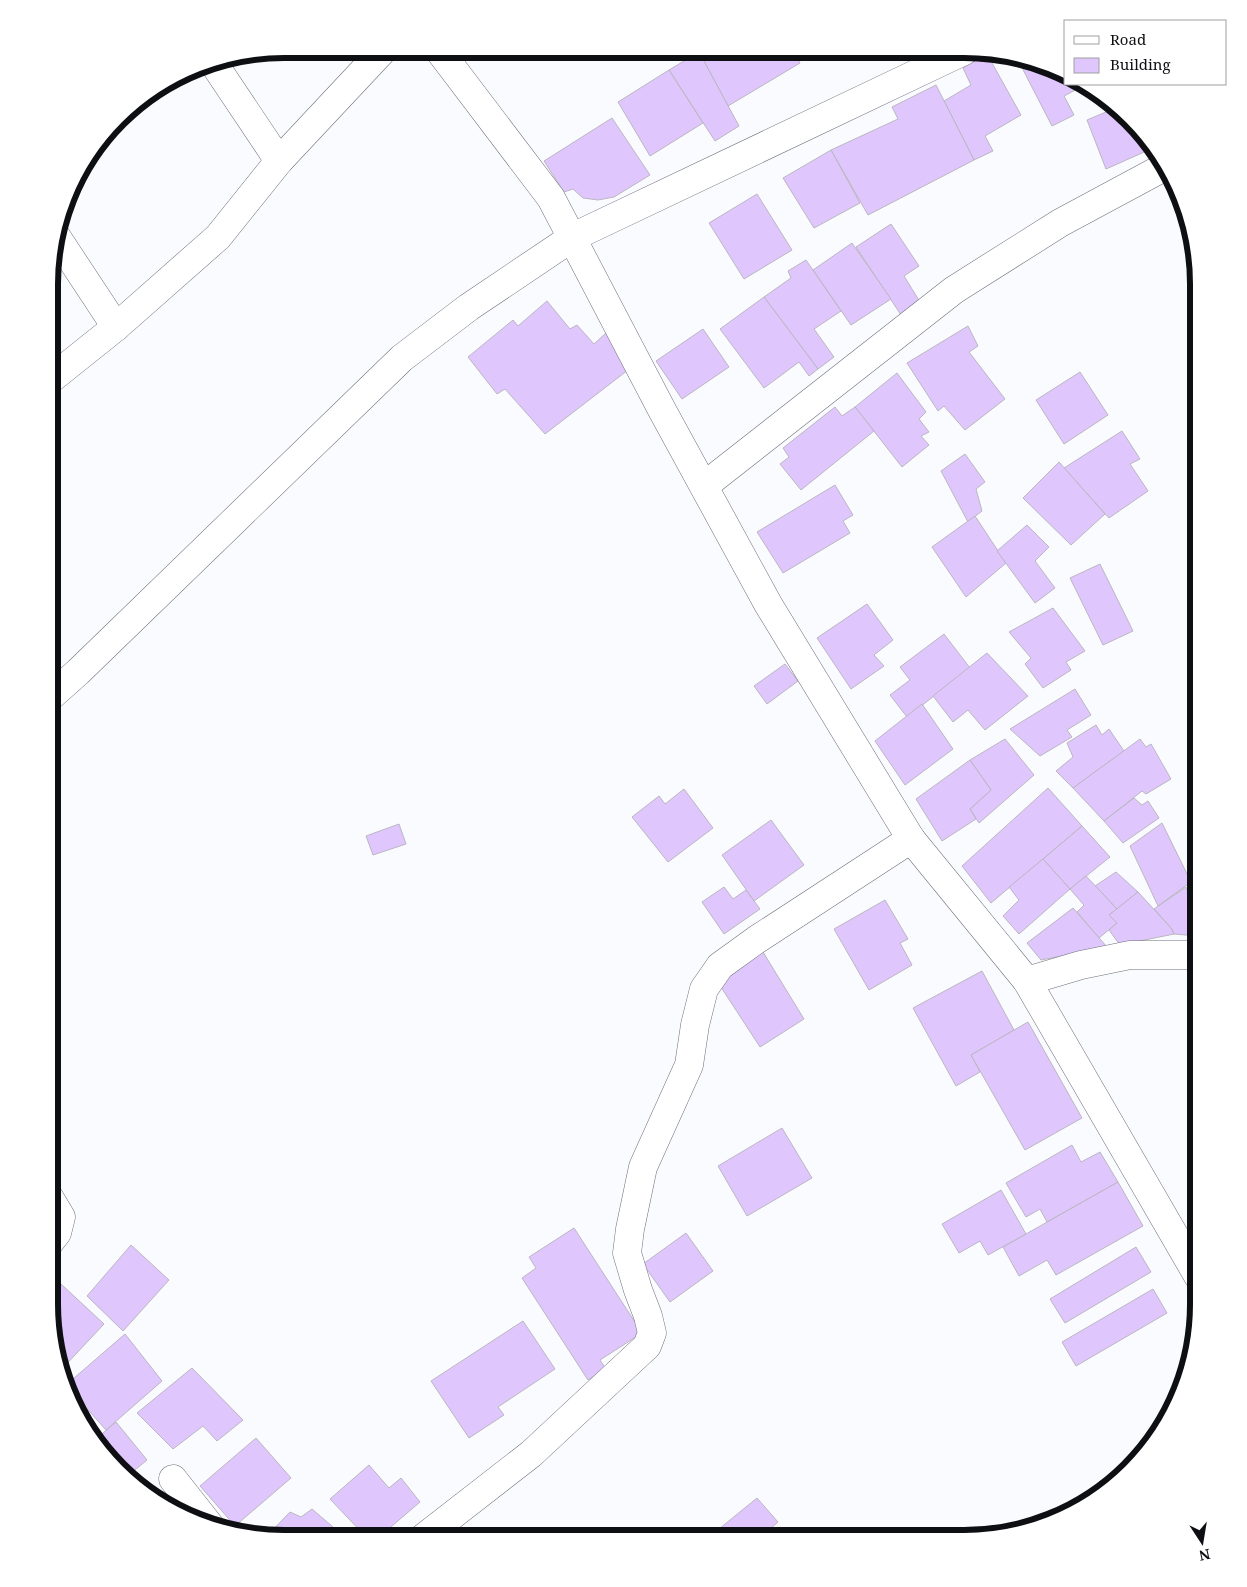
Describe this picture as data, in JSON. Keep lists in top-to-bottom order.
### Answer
{
  "legend": ["Road", "Building"],
  "north": "bottom"
}
